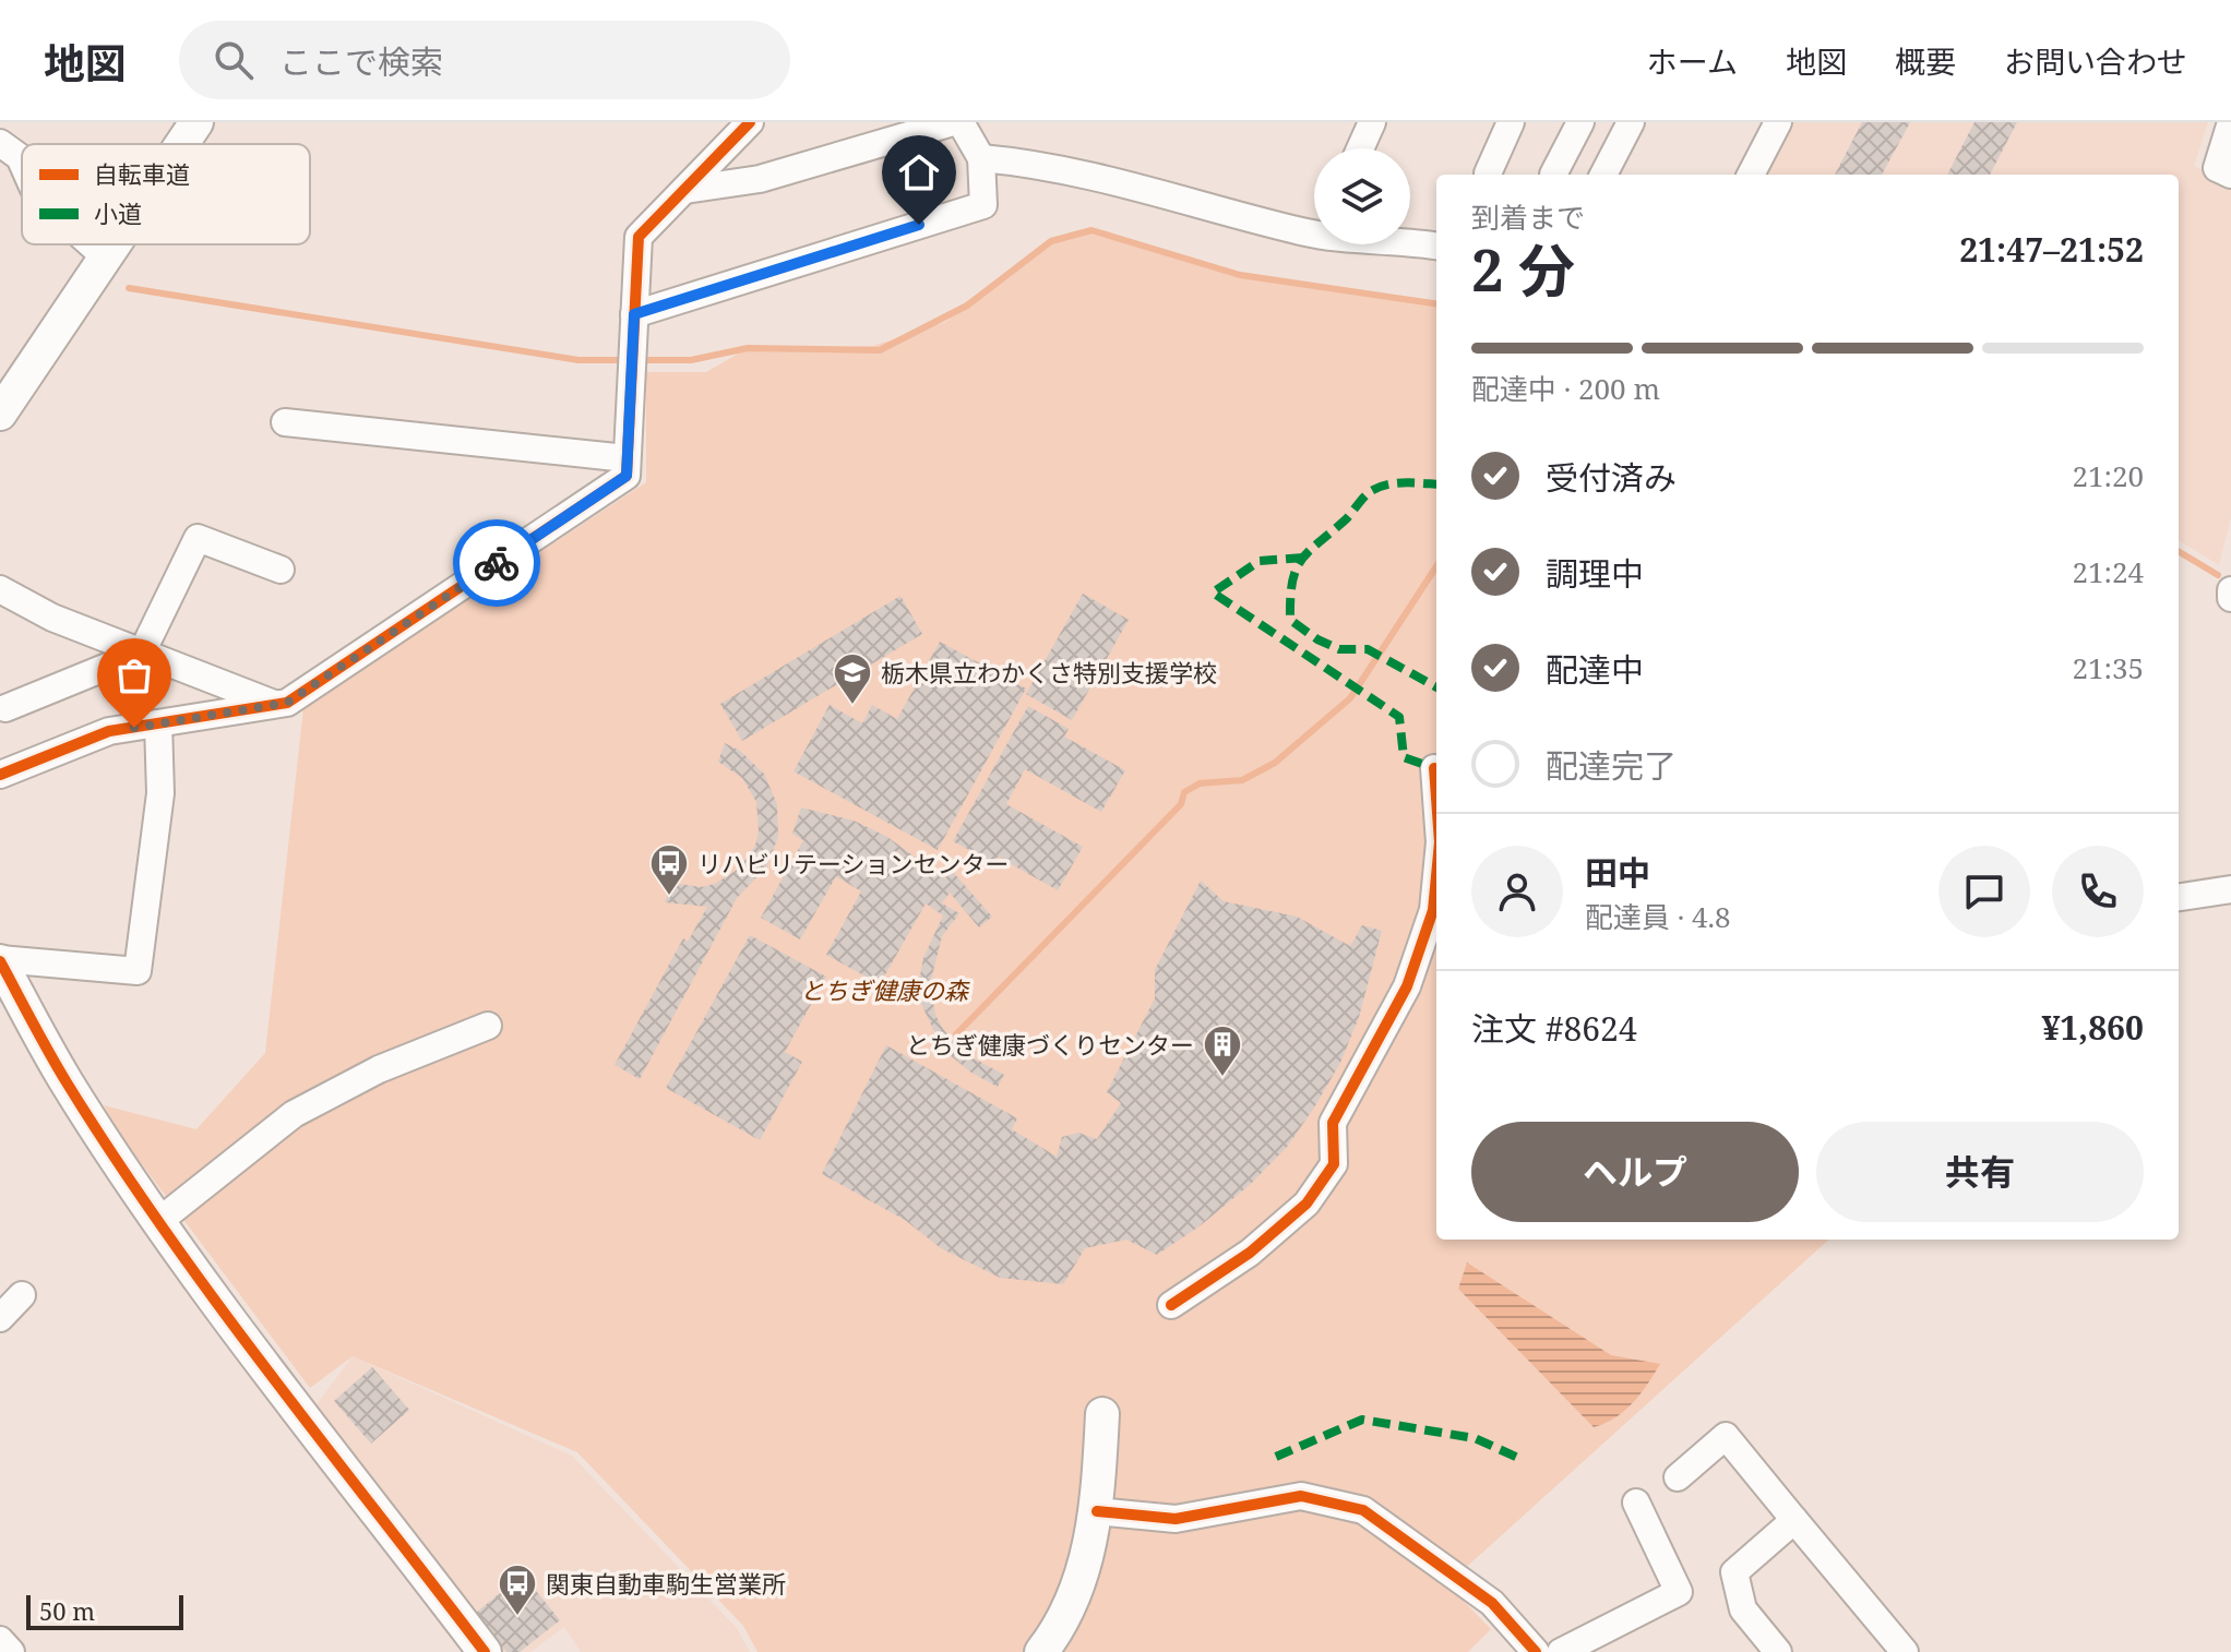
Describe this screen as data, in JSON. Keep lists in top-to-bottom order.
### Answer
{
  "parks": ["とちぎ健康の森"],
  "places": {
    "school or university": ["栃木県立わかくさ特別支援学校"],
    "bus stop": ["リハビリテーションセンター", "関東自動車駒生営業所"],
    "building": ["とちぎ健康づくりセンター"]
  },
  "legend": ["自転車道", "小道"],
  "scale_bar": "50 m",
  "page": {
    "header": "地図",
    "search": "ここで検索",
    "nav": [
      "ホーム",
      "地図",
      "概要",
      "お問い合わせ"
    ],
    "heading": ["2 分", "到着まで", "21:47–21:52"],
    "panel": [
      "田中",
      "配達員 · 4.8",
      "注文 #8624",
      "¥1,860"
    ],
    "bar": "配達中 · 200 m",
    "list": [
      ["受付済み", "21:20"],
      ["調理中", "21:24"],
      ["配達中", "21:35"],
      "配達完了"
    ],
    "buttons": ["ヘルプ", "共有"],
    "scale": "50 m"
  }
}
